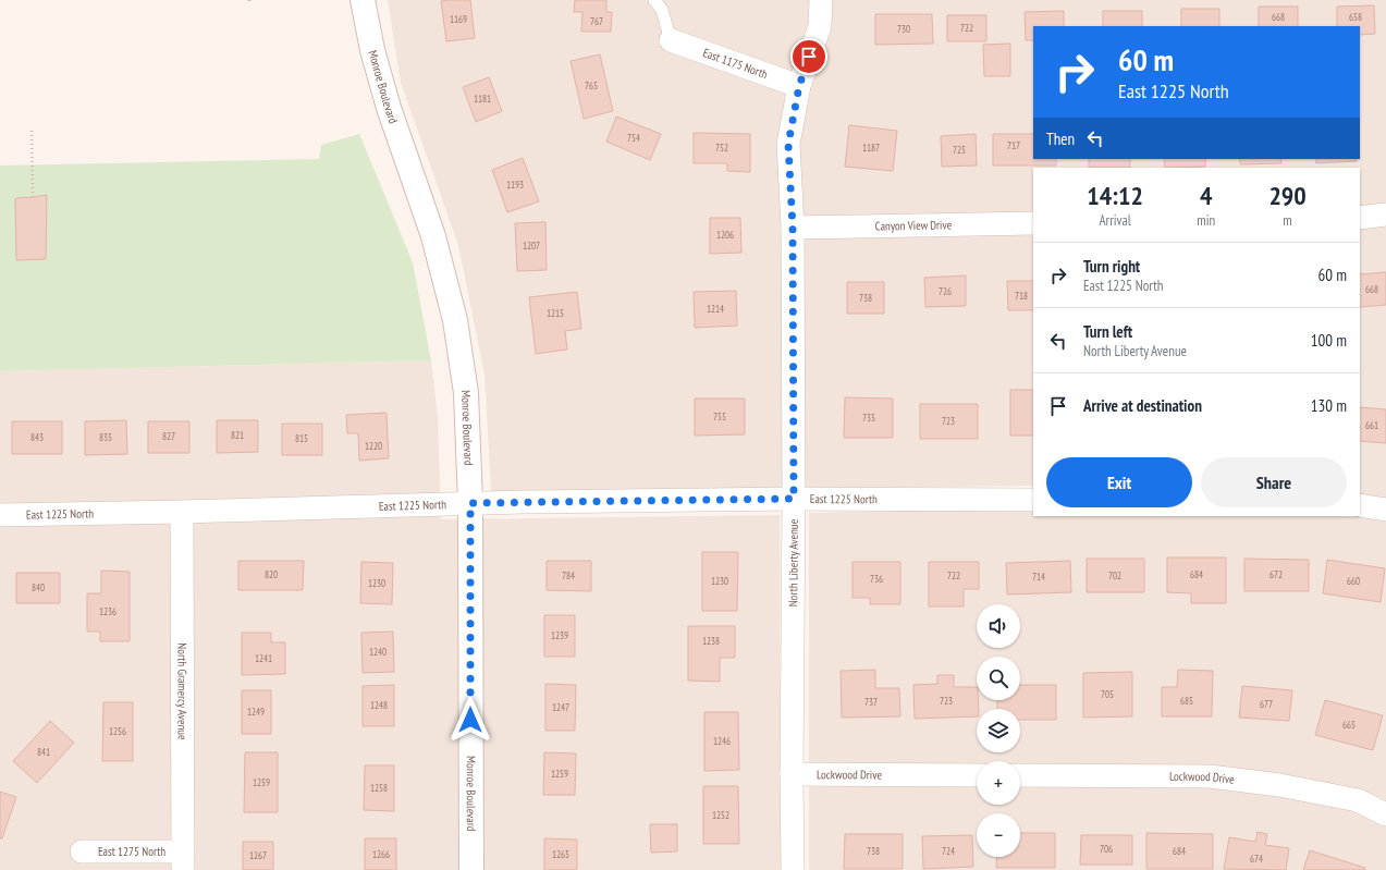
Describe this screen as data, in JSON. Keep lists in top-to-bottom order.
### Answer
{
  "streets": {
    "street": [
      "East 1175 North",
      "Monroe Boulevard",
      "Canyon View Drive",
      "East 1225 North",
      "North Liberty Avenue",
      "North Gramercy Avenue",
      "Lockwood Drive",
      "East 1275 North"
    ]
  },
  "crossings": [
    ["East 1175 North", "North Liberty Avenue"],
    ["Monroe Boulevard", "East 1225 North"],
    ["Canyon View Drive", "North Liberty Avenue"],
    ["East 1225 North", "North Liberty Avenue"],
    ["East 1225 North", "North Gramercy Avenue"],
    ["North Liberty Avenue", "Lockwood Drive"],
    ["North Gramercy Avenue", "East 1275 North"]
  ],
  "house_numbers": [
    "668",
    "658",
    "1169",
    "767",
    "722",
    "730",
    "765",
    "1181",
    "754",
    "717",
    "752",
    "1187",
    "725",
    "1193",
    "1206",
    "1207",
    "668",
    "726",
    "718",
    "738",
    "1214",
    "1215",
    "755",
    "735",
    "723",
    "661",
    "821",
    "827",
    "843",
    "835",
    "815",
    "1220",
    "820",
    "684",
    "672",
    "784",
    "722",
    "702",
    "714",
    "736",
    "1230",
    "660",
    "1230",
    "840",
    "1236",
    "1239",
    "1238",
    "1240",
    "1241",
    "705",
    "723",
    "685",
    "737",
    "677",
    "1248",
    "1247",
    "1249",
    "665",
    "1256",
    "1246",
    "841",
    "1259",
    "1259",
    "1258",
    "1252",
    "706",
    "738",
    "724",
    "684",
    "1266",
    "1265",
    "1267",
    "674"
  ],
  "page": {
    "turn": ["60 m", "East 1225 North"],
    "then": "Then",
    "eta": [
      "14:12",
      "Arrival",
      "4",
      "min",
      "290",
      "m"
    ],
    "list": [
      {
        "name": "Turn right",
        "note": "East 1225 North",
        "value": "60 m"
      },
      {
        "name": "Turn left",
        "note": "North Liberty Avenue",
        "value": "100 m"
      },
      {
        "name": "Arrive at destination",
        "value": "130 m"
      }
    ],
    "buttons": ["Exit", "Share"],
    "map_buttons": ["+", "−"]
  }
}
